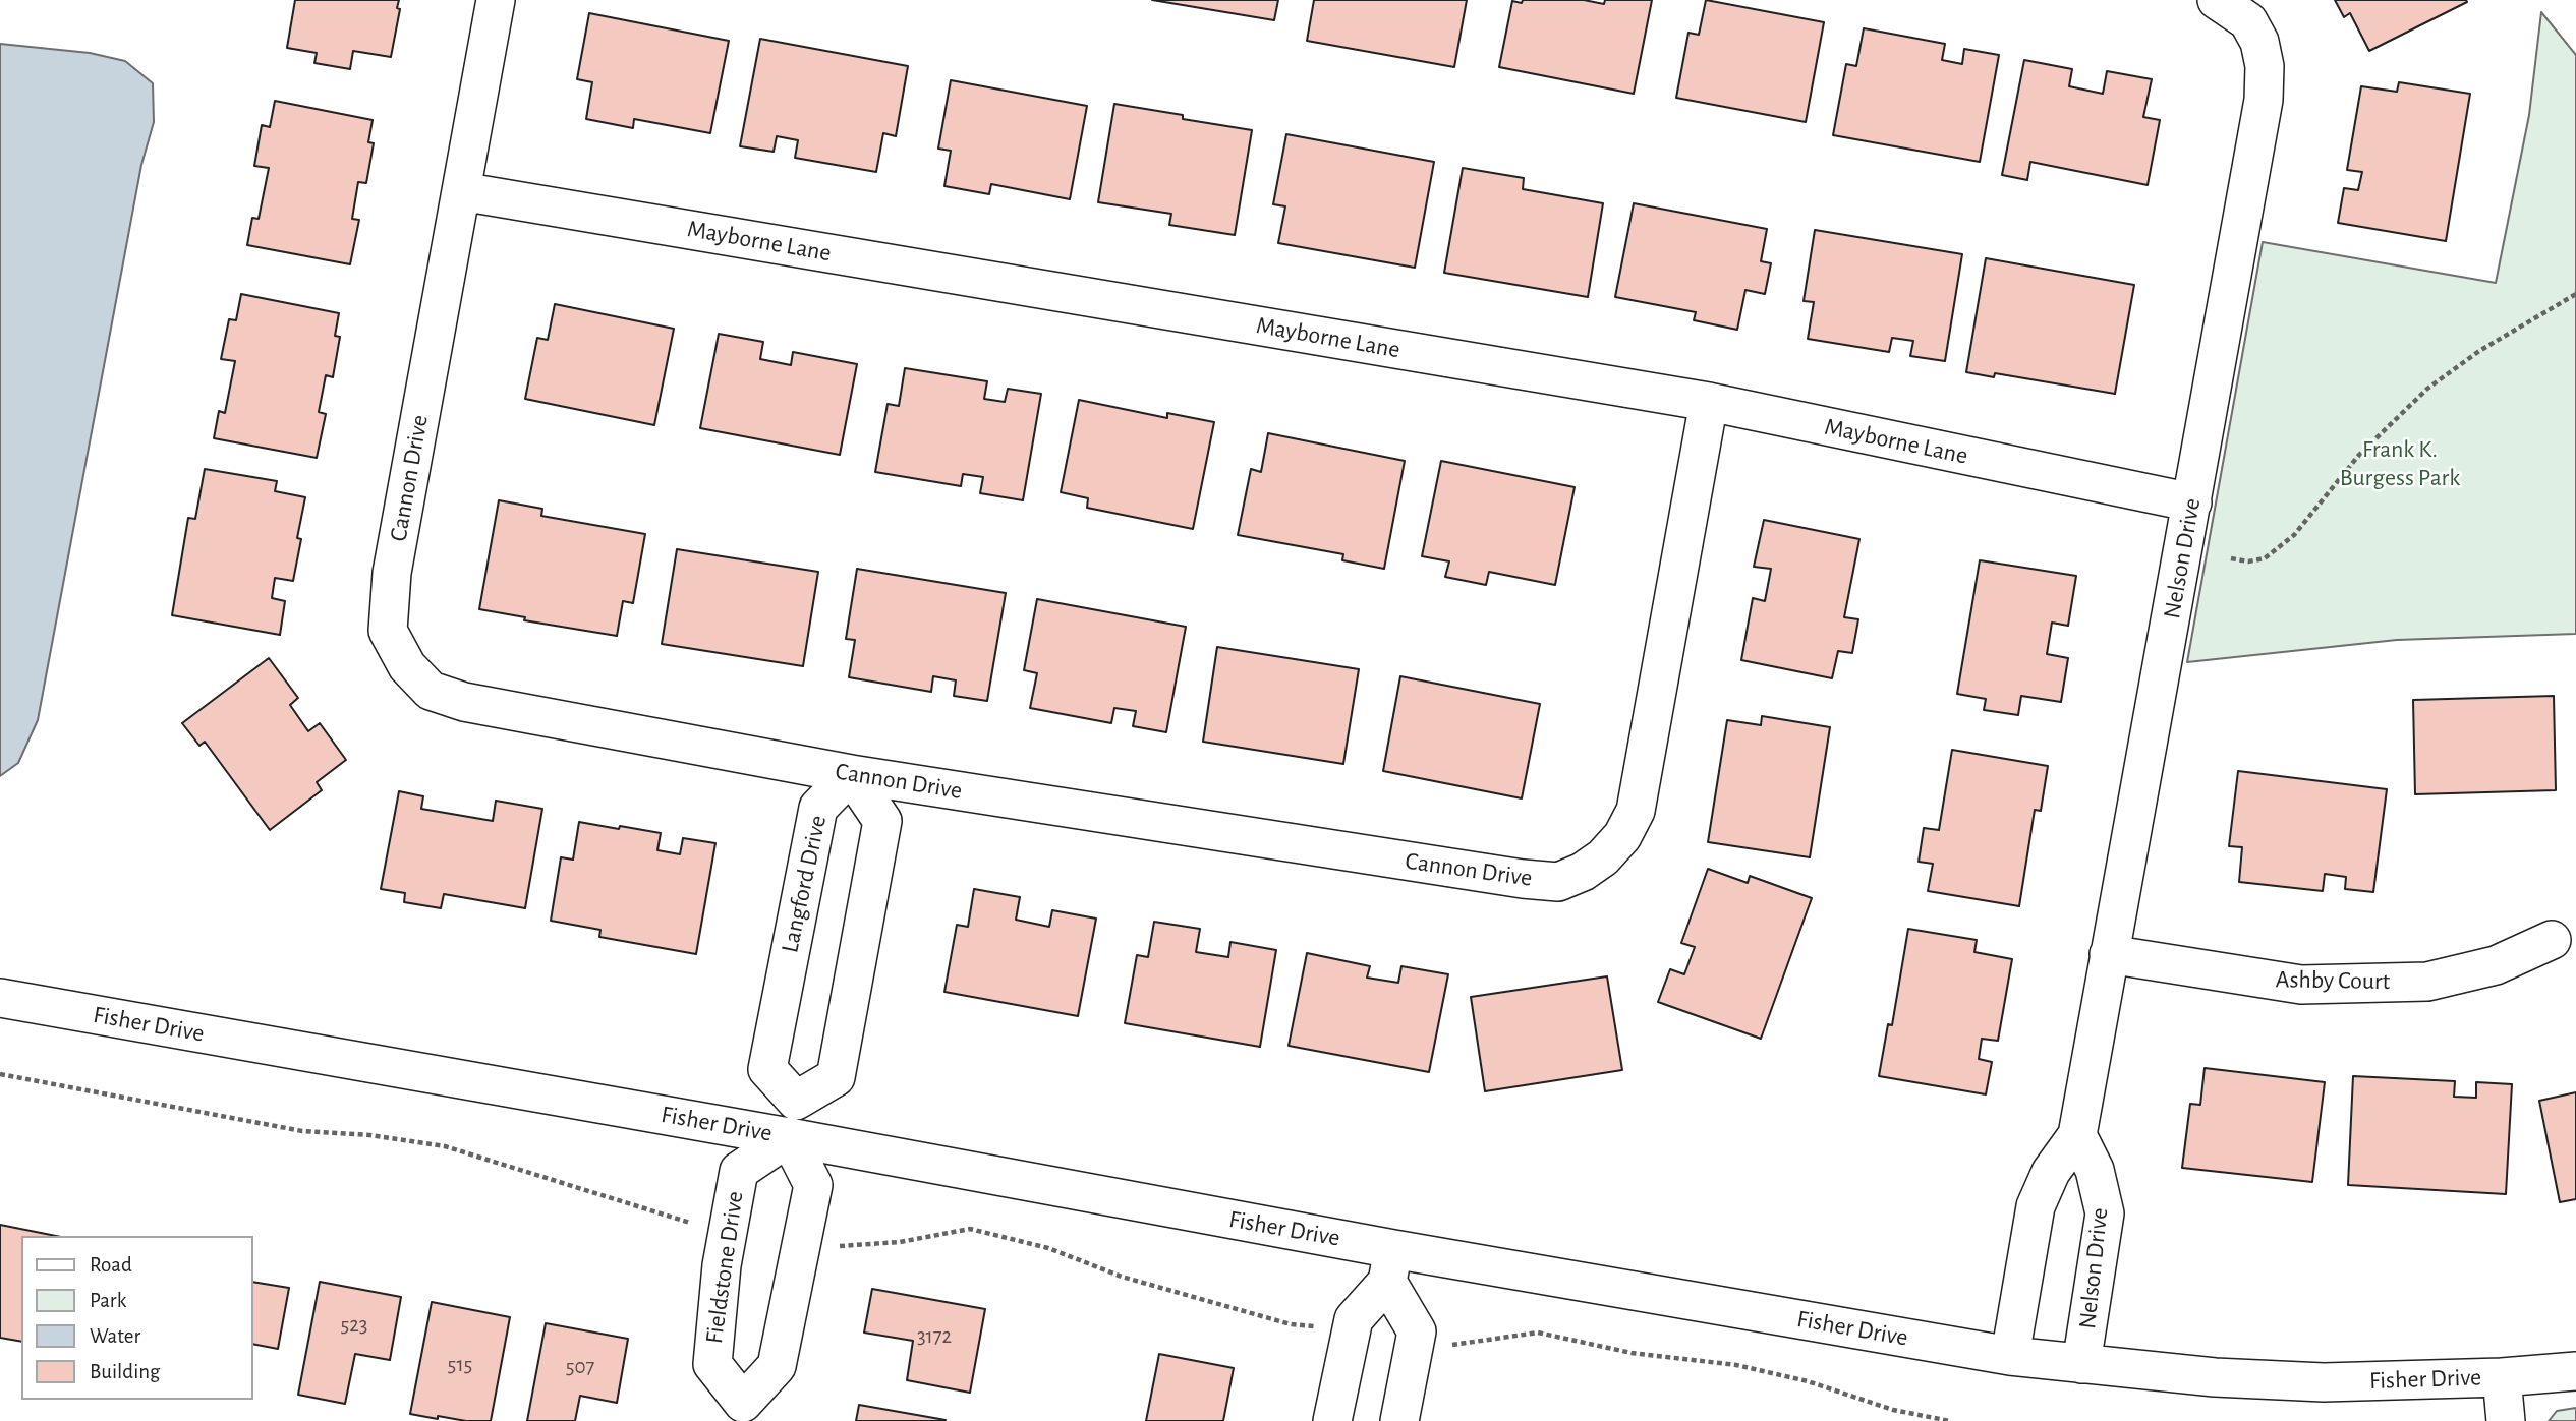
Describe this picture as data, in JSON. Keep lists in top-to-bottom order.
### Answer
{
  "streets": {
    "street": [
      "Mayborne Lane",
      "Cannon Drive",
      "Nelson Drive",
      "Langford Drive",
      "Ashby Court",
      "Fisher Drive",
      "Fieldstone Drive"
    ]
  },
  "crossings": [
    ["Mayborne Lane", "Cannon Drive"],
    ["Mayborne Lane", "Nelson Drive"],
    ["Cannon Drive", "Langford Drive"],
    ["Nelson Drive", "Ashby Court"],
    ["Nelson Drive", "Fisher Drive"],
    ["Fisher Drive", "Fieldstone Drive"]
  ],
  "parks": ["Frank K. Burgess Park"],
  "house_numbers": [
    "523",
    "3172",
    "515",
    "507"
  ],
  "legend": [
    "Road",
    "Park",
    "Water",
    "Building"
  ]
}
